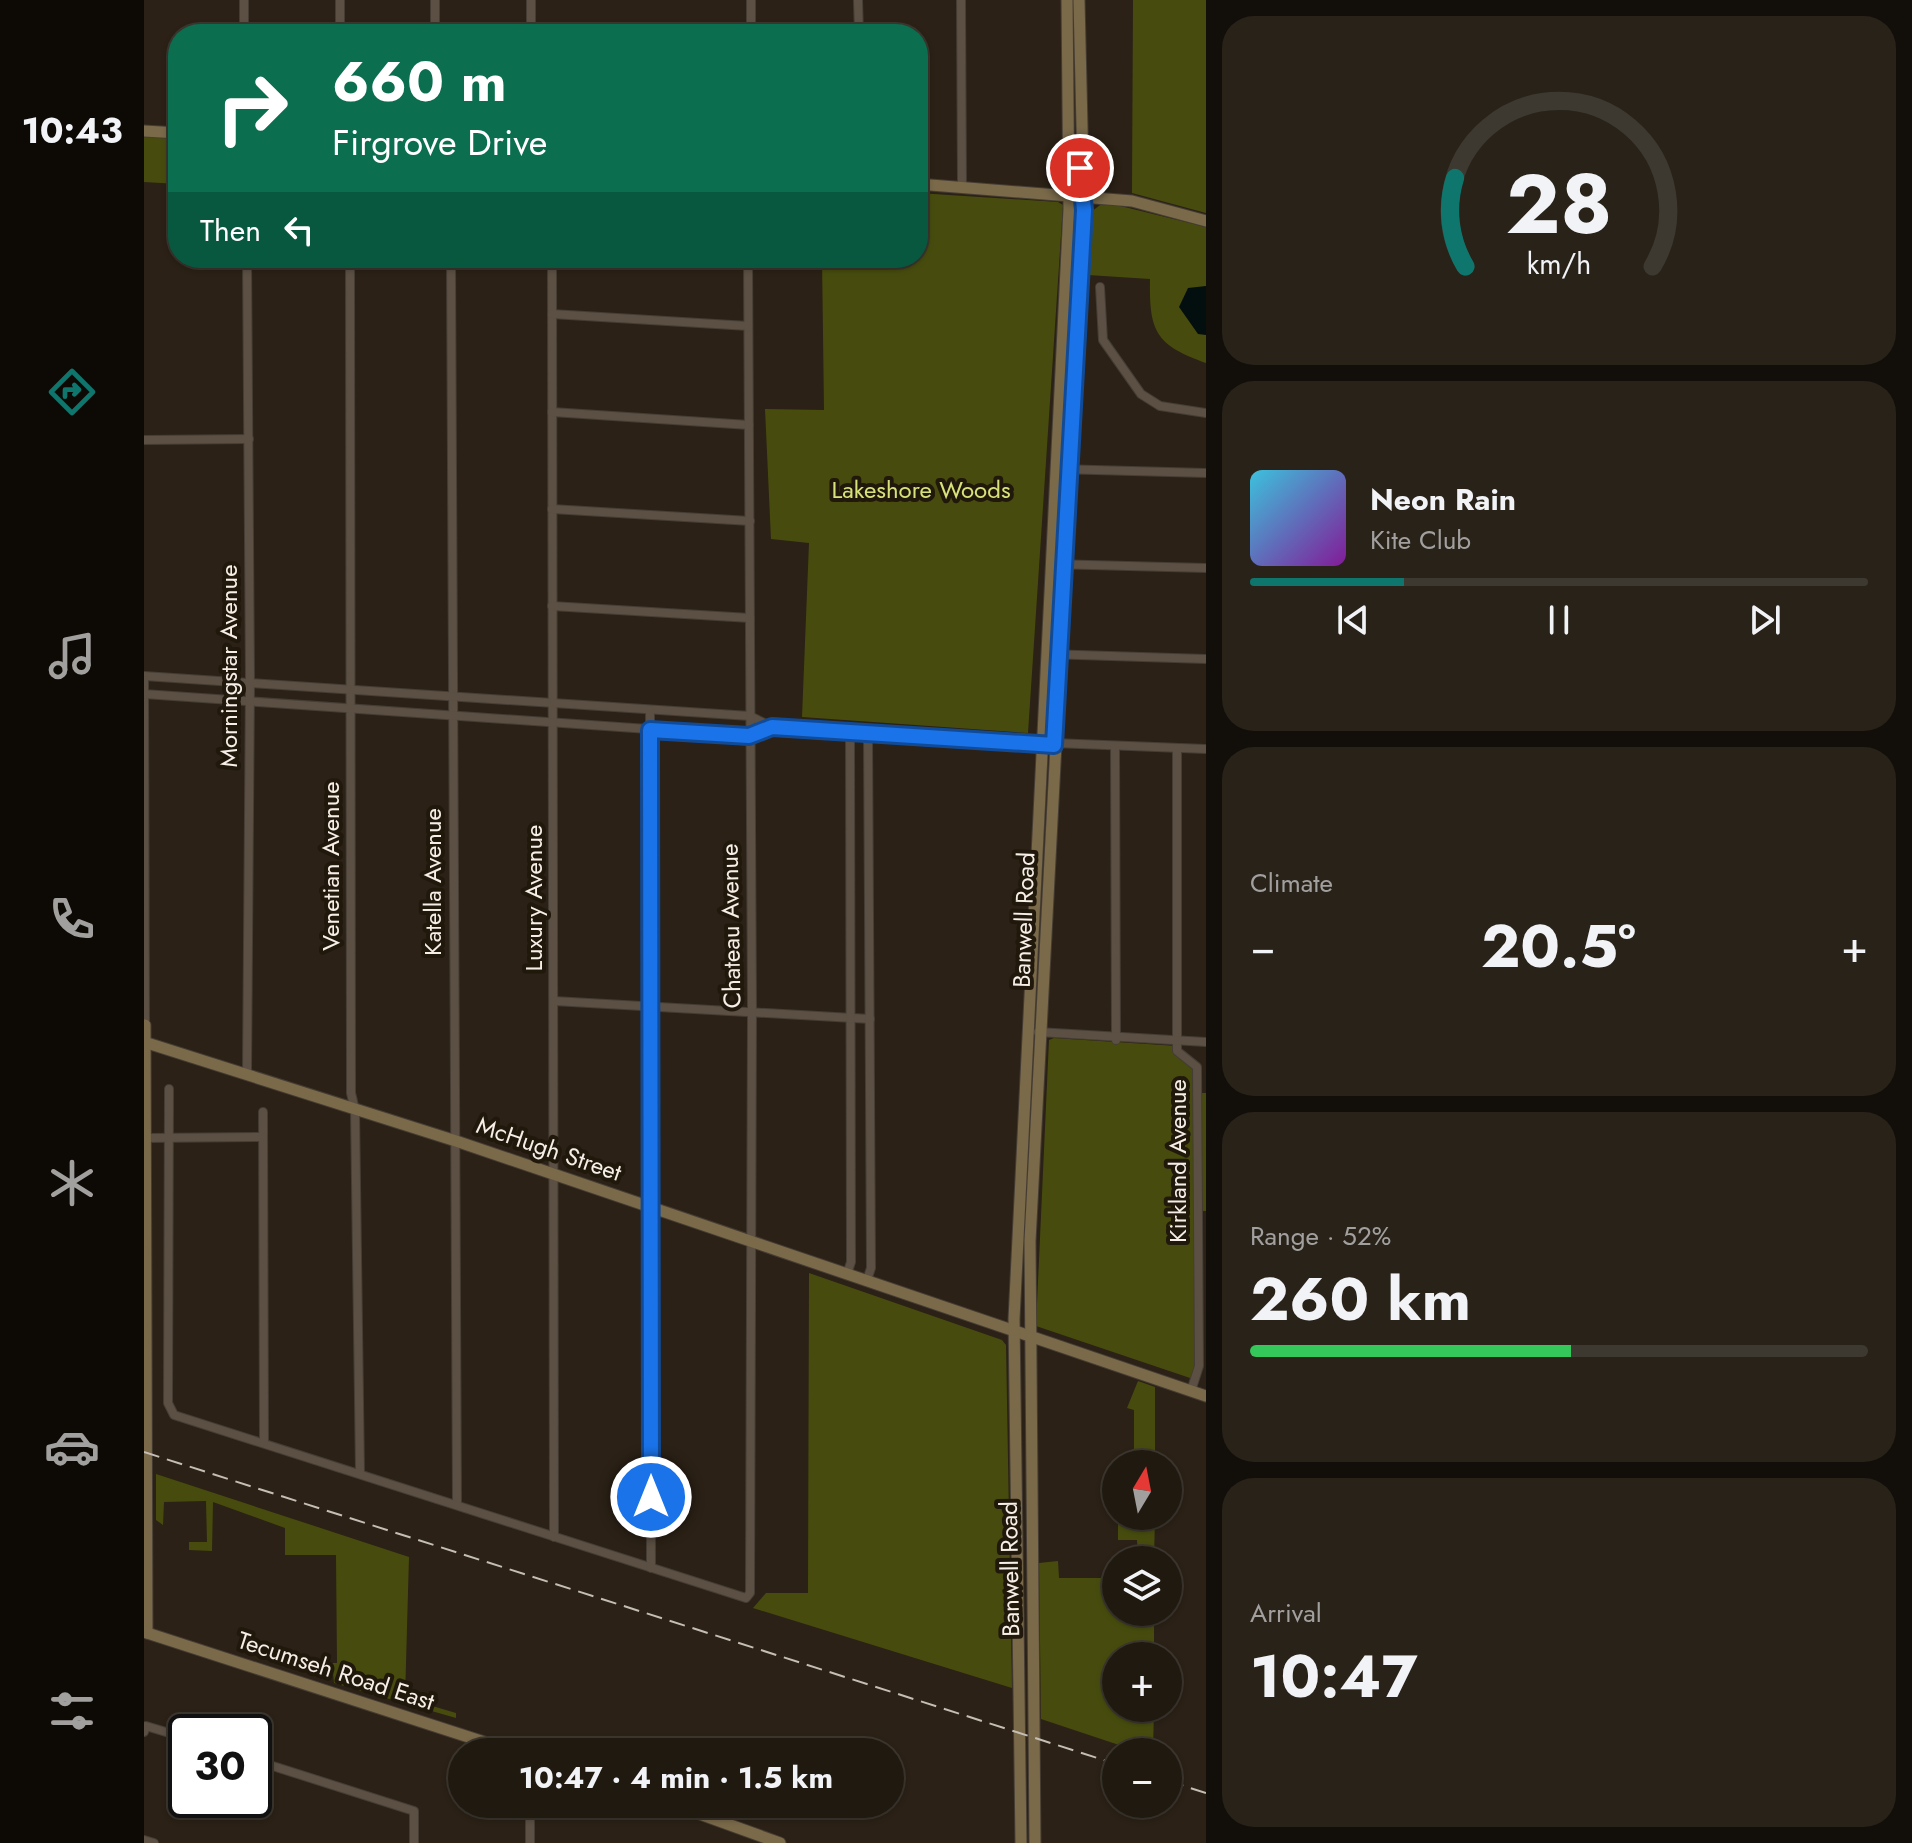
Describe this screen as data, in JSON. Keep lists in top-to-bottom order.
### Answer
{
  "streets": {
    "main road": ["Banwell Road", "McHugh Street", "Tecumseh Road East"],
    "street": [
      "Morningstar Avenue",
      "Venetian Avenue",
      "Katella Avenue",
      "Luxury Avenue",
      "Chateau Avenue",
      "Kirkland Avenue"
    ]
  },
  "crossings": [
    ["Morningstar Avenue", "McHugh Street"],
    ["Venetian Avenue", "McHugh Street"],
    ["Katella Avenue", "McHugh Street"],
    ["Luxury Avenue", "McHugh Street"],
    ["Banwell Road", "McHugh Street"],
    ["Chateau Avenue", "McHugh Street"],
    ["McHugh Street", "Kirkland Avenue"]
  ],
  "parks": ["Lakeshore Woods"],
  "north": "top",
  "page": {
    "tabs": "10:43",
    "turn": ["660 m", "Firgrove Drive"],
    "then": "Then",
    "song": ["Neon Rain", "Kite Club"],
    "tile": [
      "Climate",
      ["Range · 52%", "260 km"],
      ["Arrival", "10:47"]
    ],
    "heat": ["−", "20.5°", "+"],
    "map_buttons": ["+", "−"],
    "limit": "30",
    "trip": "10:47 · 4 min · 1.5 km",
    "gauge": ["28", "km/h"]
  }
}
